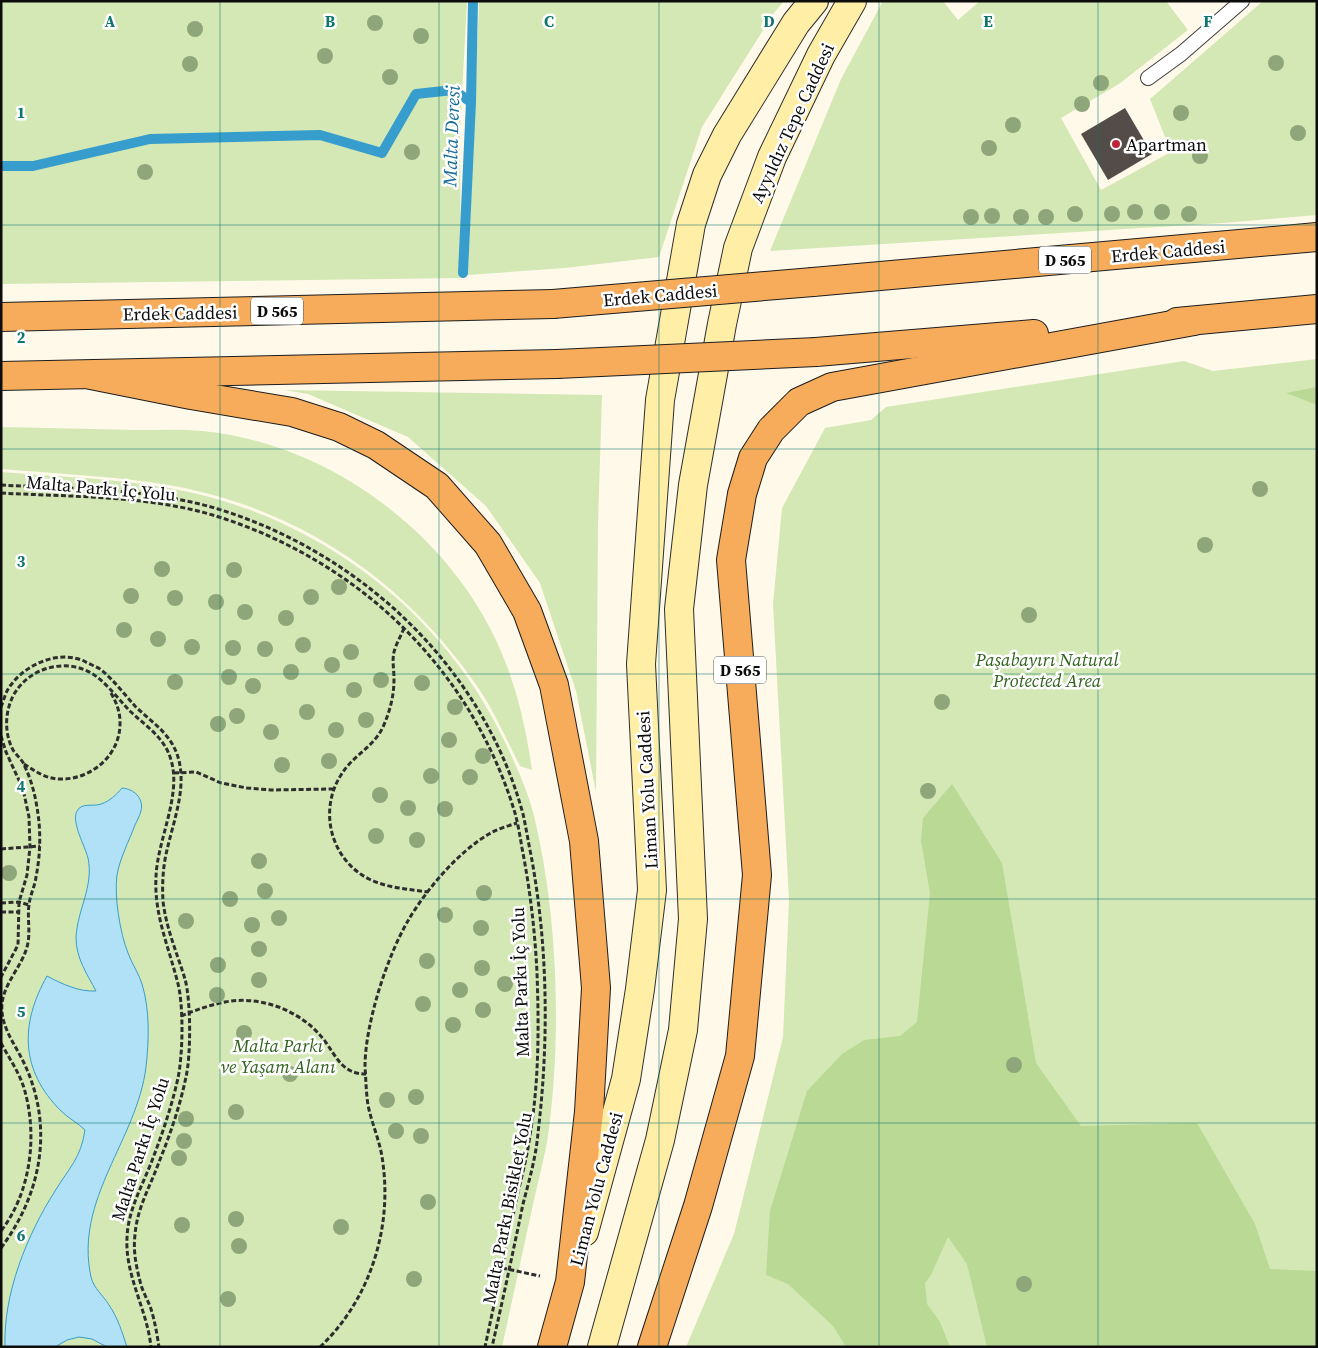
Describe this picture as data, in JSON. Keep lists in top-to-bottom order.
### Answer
{
  "streets": {
    "highway": ["Erdek Caddesi", "D 565", "Liman Yolu Caddesi"],
    "main road": ["Ayyıldız Tepe Caddesi"],
    "path": ["Malta Parkı İç Yolu", "Malta Parkı Bisiklet Yolu"]
  },
  "crossings": [
    ["D 565", "Liman Yolu Caddesi"]
  ],
  "water": ["Malta Deresi"],
  "parks": ["Paşabayırı Natural Protected Area", "Malta Parkı ve Yaşam Alanı"],
  "places": ["Apartman"],
  "grid": {
    "columns": [
      "A",
      "B",
      "C",
      "D",
      "E",
      "F"
    ],
    "rows": [
      "1",
      "2",
      "3",
      "4",
      "5",
      "6"
    ]
  }
}
